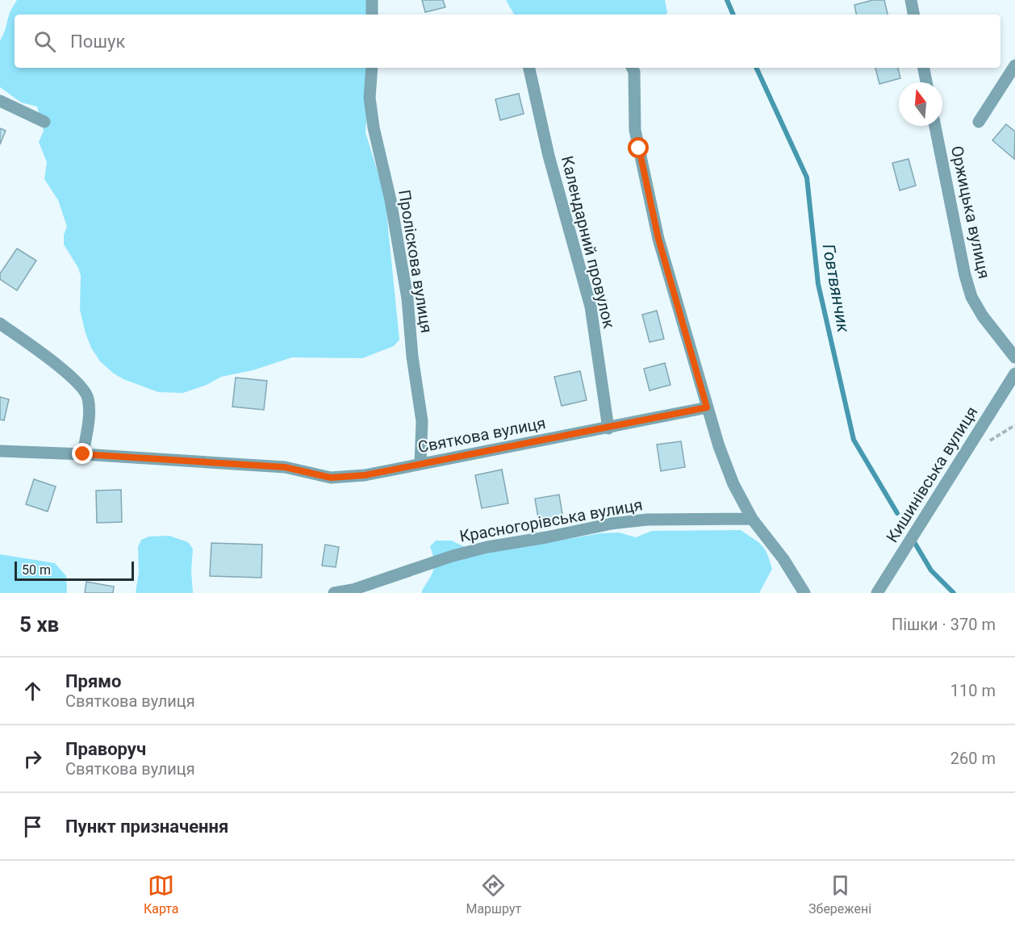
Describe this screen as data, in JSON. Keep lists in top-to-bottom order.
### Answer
{
  "streets": {
    "street": [
      "Оржицька вулиця",
      "Календарний провулок",
      "Проліскова вулиця",
      "Святкова вулиця",
      "Кишинівська вулиця",
      "Красногорівська вулиця"
    ]
  },
  "crossings": [
    ["Календарний провулок", "Святкова вулиця"],
    ["Проліскова вулиця", "Святкова вулиця"]
  ],
  "water": ["Говтвянчик"],
  "scale_bar": "50 m",
  "north": "top",
  "page": {
    "search": "Пошук",
    "scale": "50 m",
    "heading": ["5 хв", "Пішки · 370 m"],
    "list": [
      ["Прямо", "Святкова вулиця", "110 m"],
      ["Праворуч", "Святкова вулиця", "260 m"],
      "Пункт призначення"
    ],
    "nav": ["Карта", "Маршрут", "Збережені"]
  }
}
